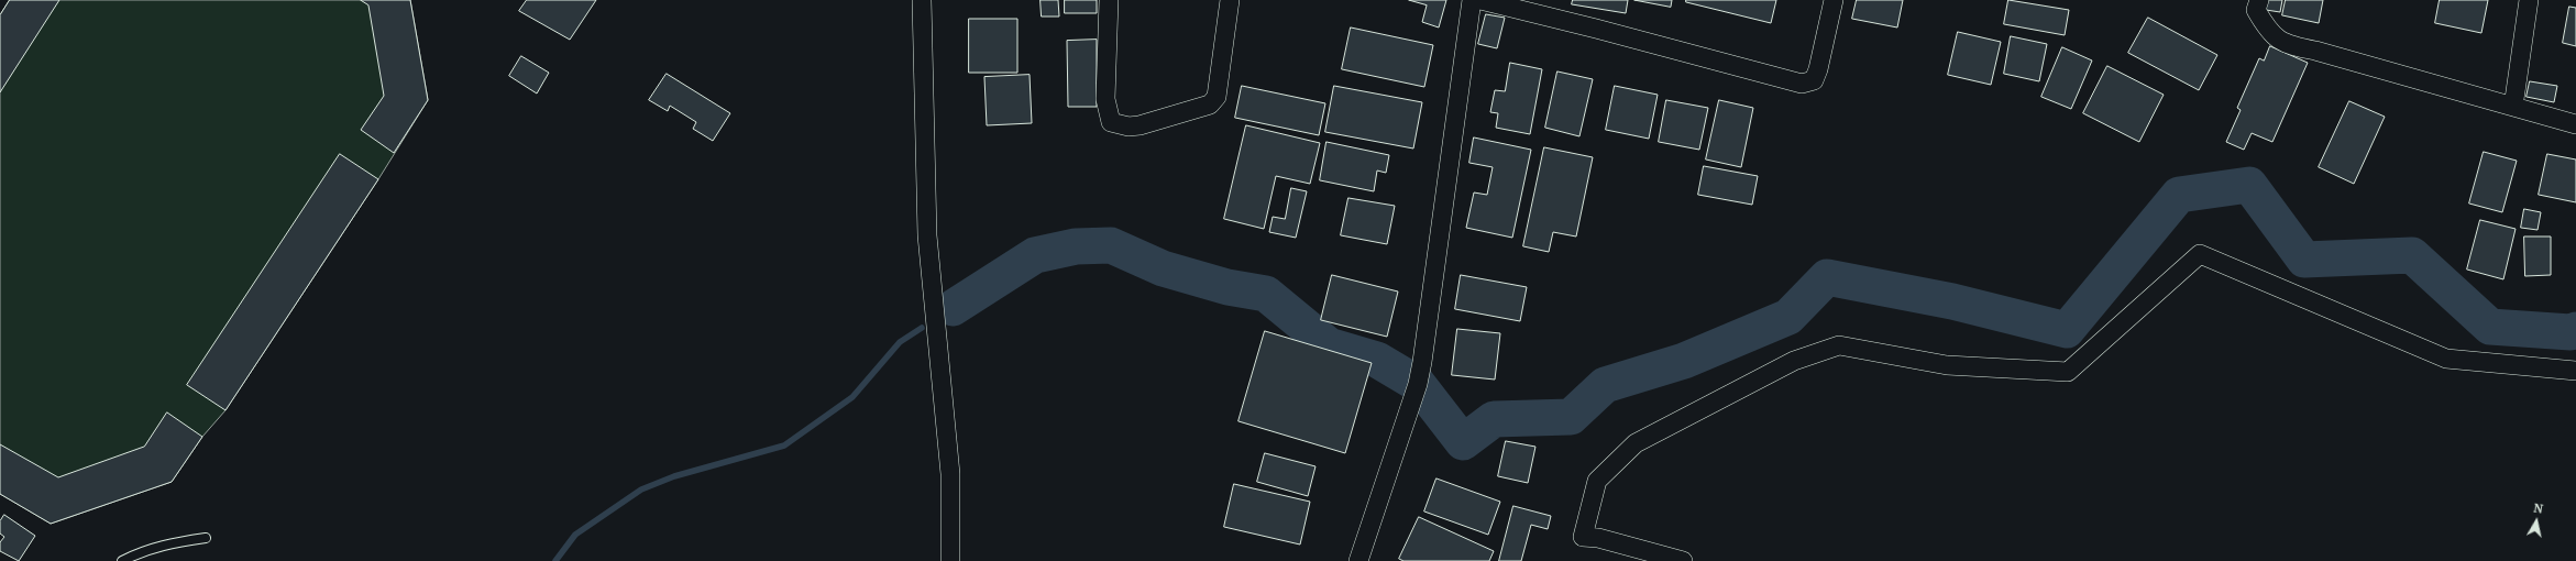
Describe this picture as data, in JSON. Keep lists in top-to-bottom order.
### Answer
{
  "north": "top"
}
